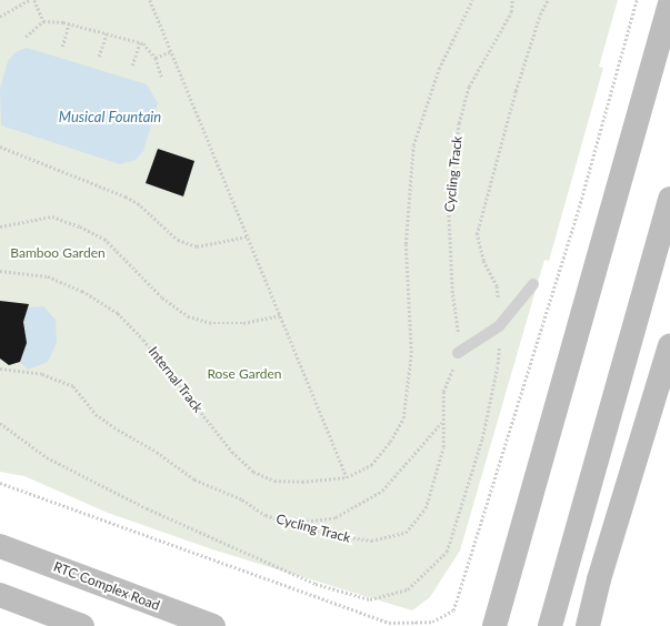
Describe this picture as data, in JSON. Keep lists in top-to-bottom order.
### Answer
{
  "streets": {
    "main road": ["RTC Complex Road"],
    "path": ["Cycling Track", "Internal Track"]
  },
  "water": ["Musical Fountain"],
  "parks": ["Bamboo Garden", "Rose Garden"]
}
